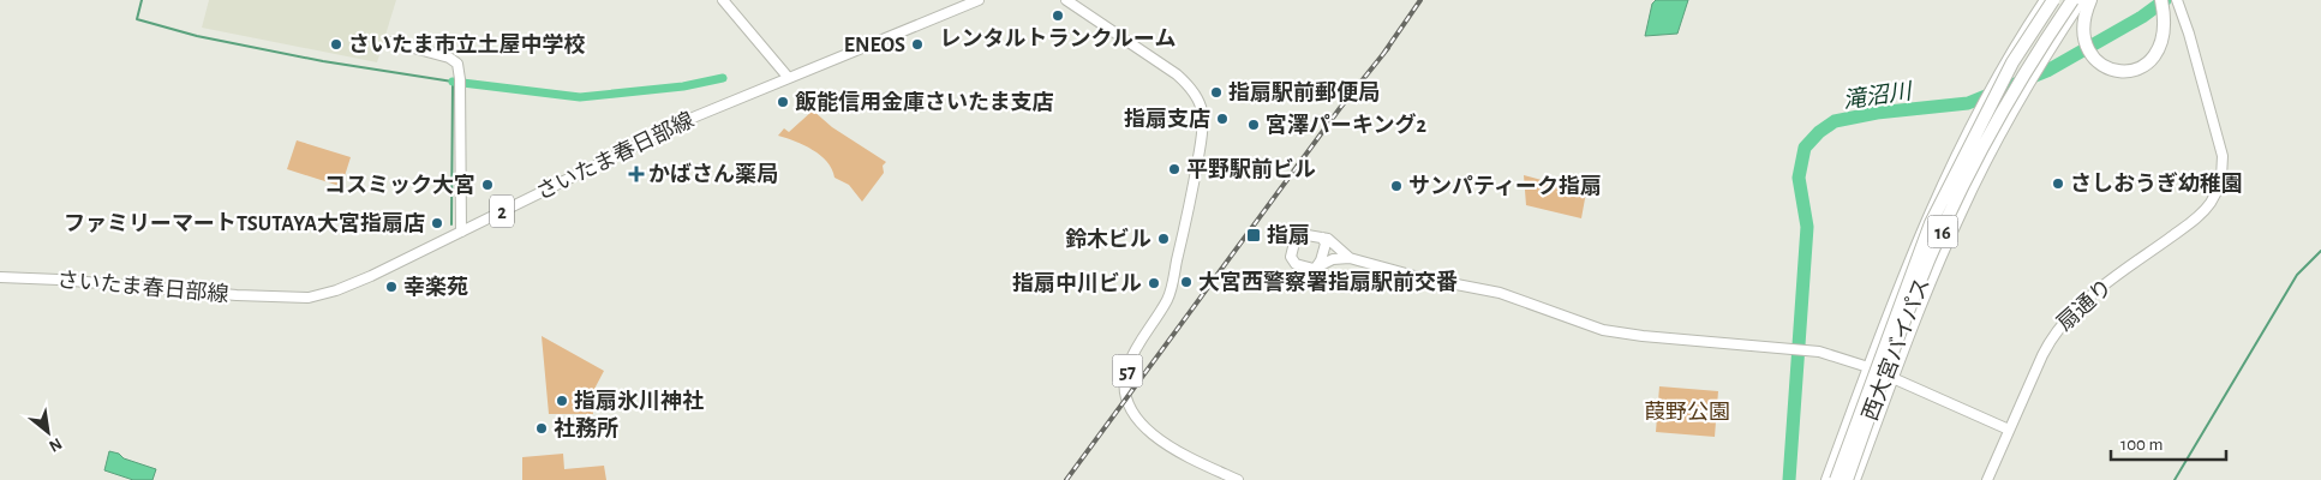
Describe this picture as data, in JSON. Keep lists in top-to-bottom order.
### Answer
{
  "streets": {
    "highway": ["16", "西大宮バイパス"],
    "street": [
      "さいたま春日部線",
      "2",
      "扇通り",
      "57"
    ]
  },
  "water": ["滝沼川"],
  "parks": ["葭野公園"],
  "places": {
    "other": [
      "レンタルトランクルーム",
      "さいたま市立土屋中学校",
      "ENEOS",
      "指扇駅前郵便局",
      "飯能信用金庫さいたま支店",
      "指扇支店",
      "宮澤パーキング2",
      "平野駅前ビル",
      "さしおうぎ幼稚園",
      "コスミック大宮",
      "サンパティーク指扇",
      "ファミリーマートTSUTAYA大宮指扇店",
      "鈴木ビル",
      "大宮西警察署指扇駅前交番",
      "指扇中川ビル",
      "幸楽苑",
      "指扇氷川神社",
      "社務所"
    ],
    "health": ["かばさん薬局"],
    "transit": ["指扇"]
  },
  "scale_bar": "100 m",
  "north": "bottom right"
}
